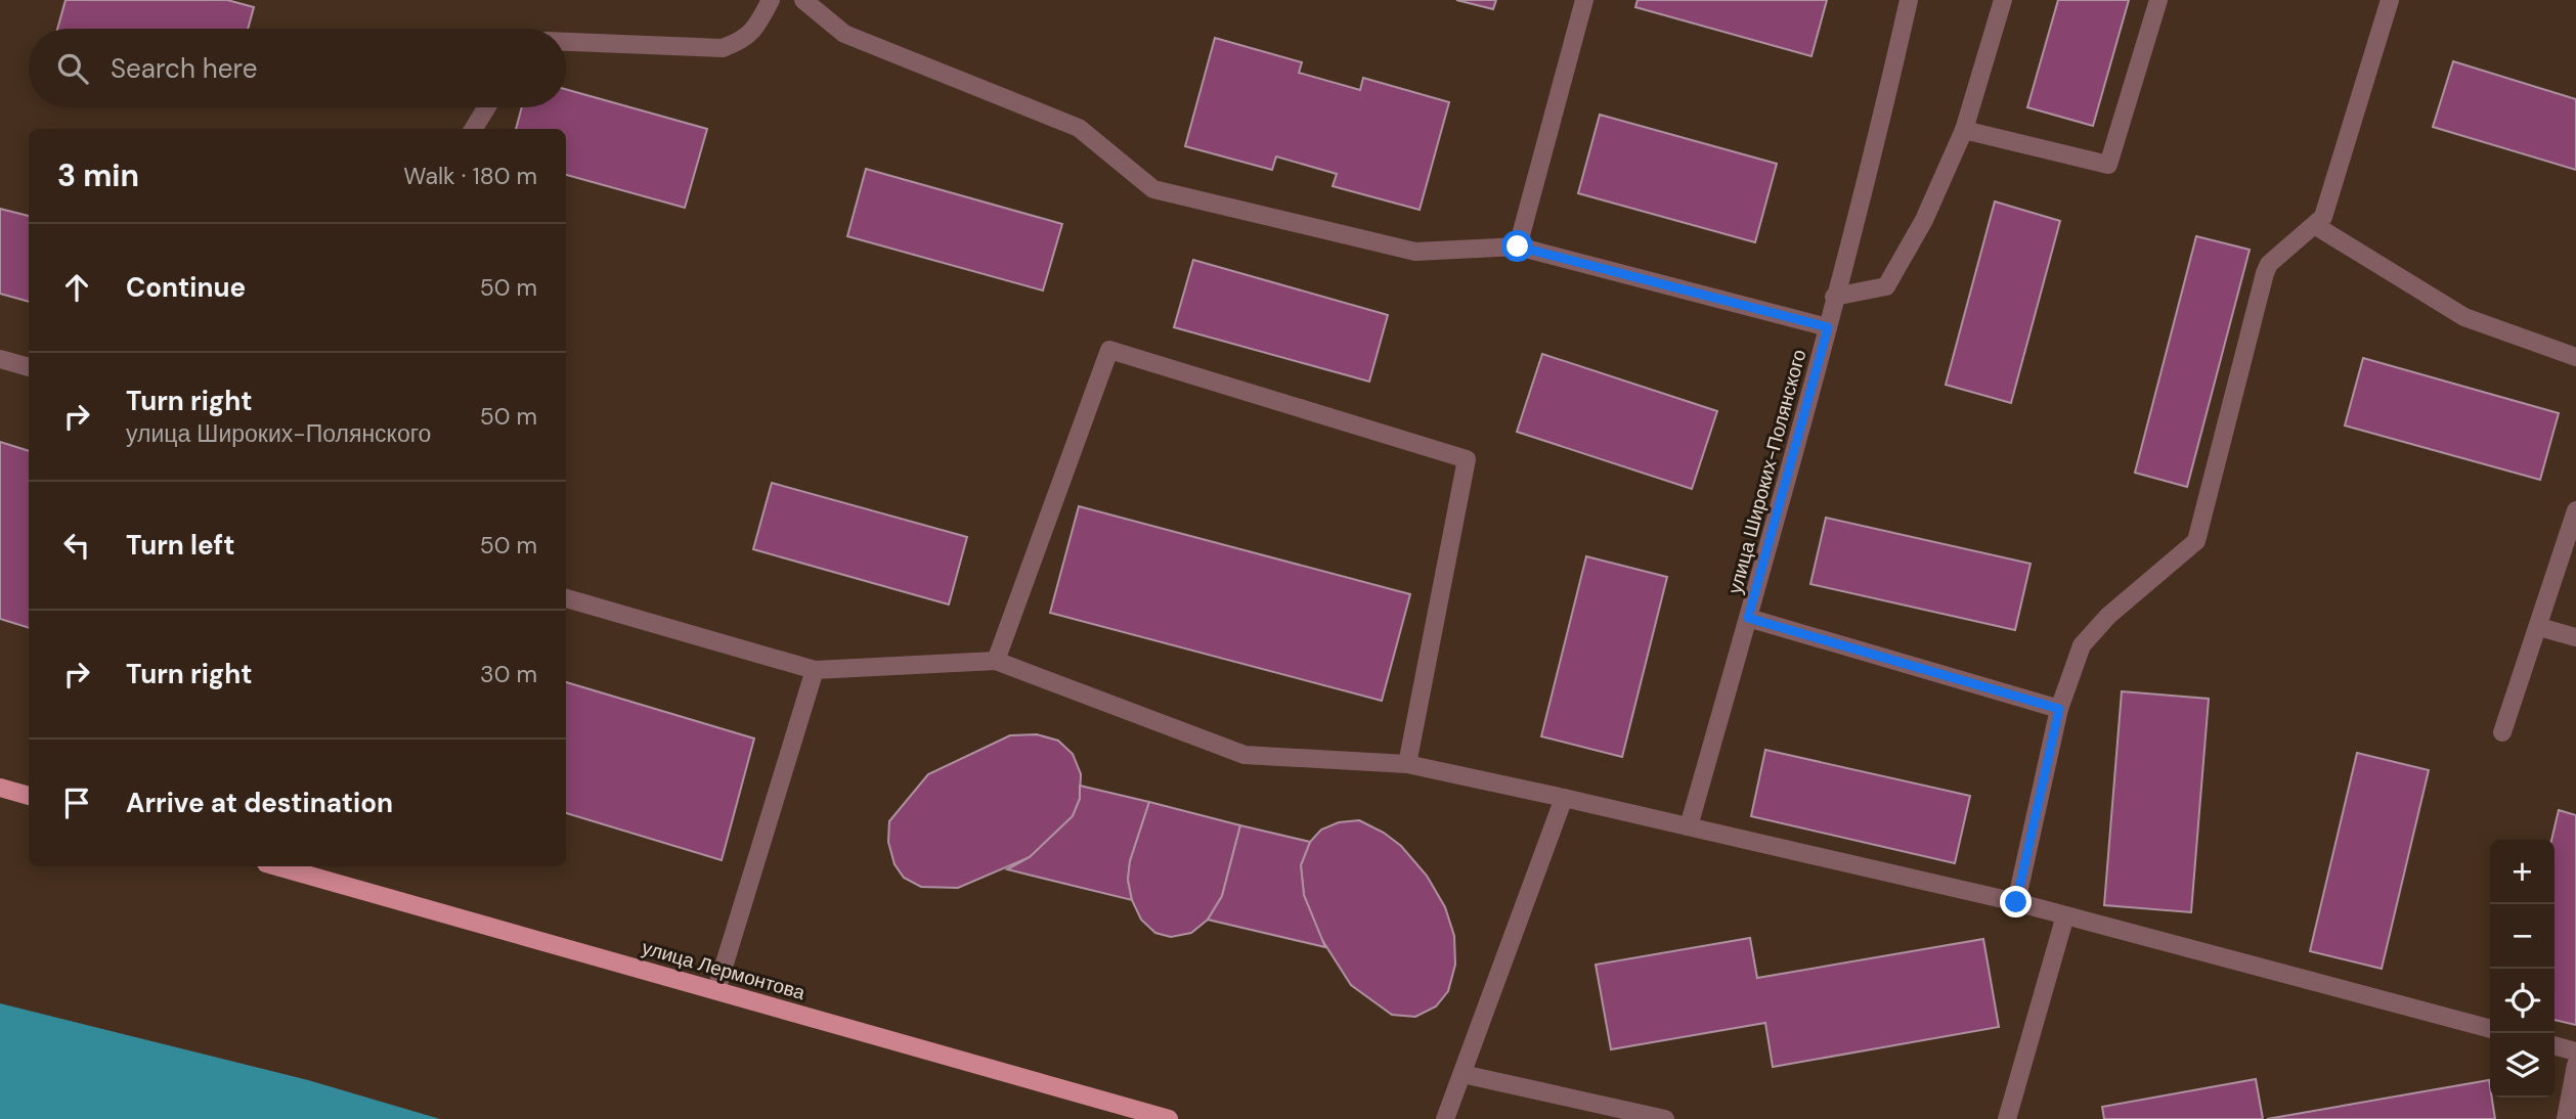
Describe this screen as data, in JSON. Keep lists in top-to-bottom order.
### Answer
{
  "streets": {
    "main road": ["улица Лермонтова"],
    "street": ["улица Широких-Полянского"]
  },
  "page": {
    "search": "Search here",
    "heading": ["3 min", "Walk · 180 m"],
    "list": [
      ["Continue", "50 m"],
      ["Turn right", "улица Широких-Полянского", "50 m"],
      ["Turn left", "50 m"],
      ["Turn right", "30 m"],
      "Arrive at destination"
    ],
    "map_buttons": ["+", "−"]
  }
}
